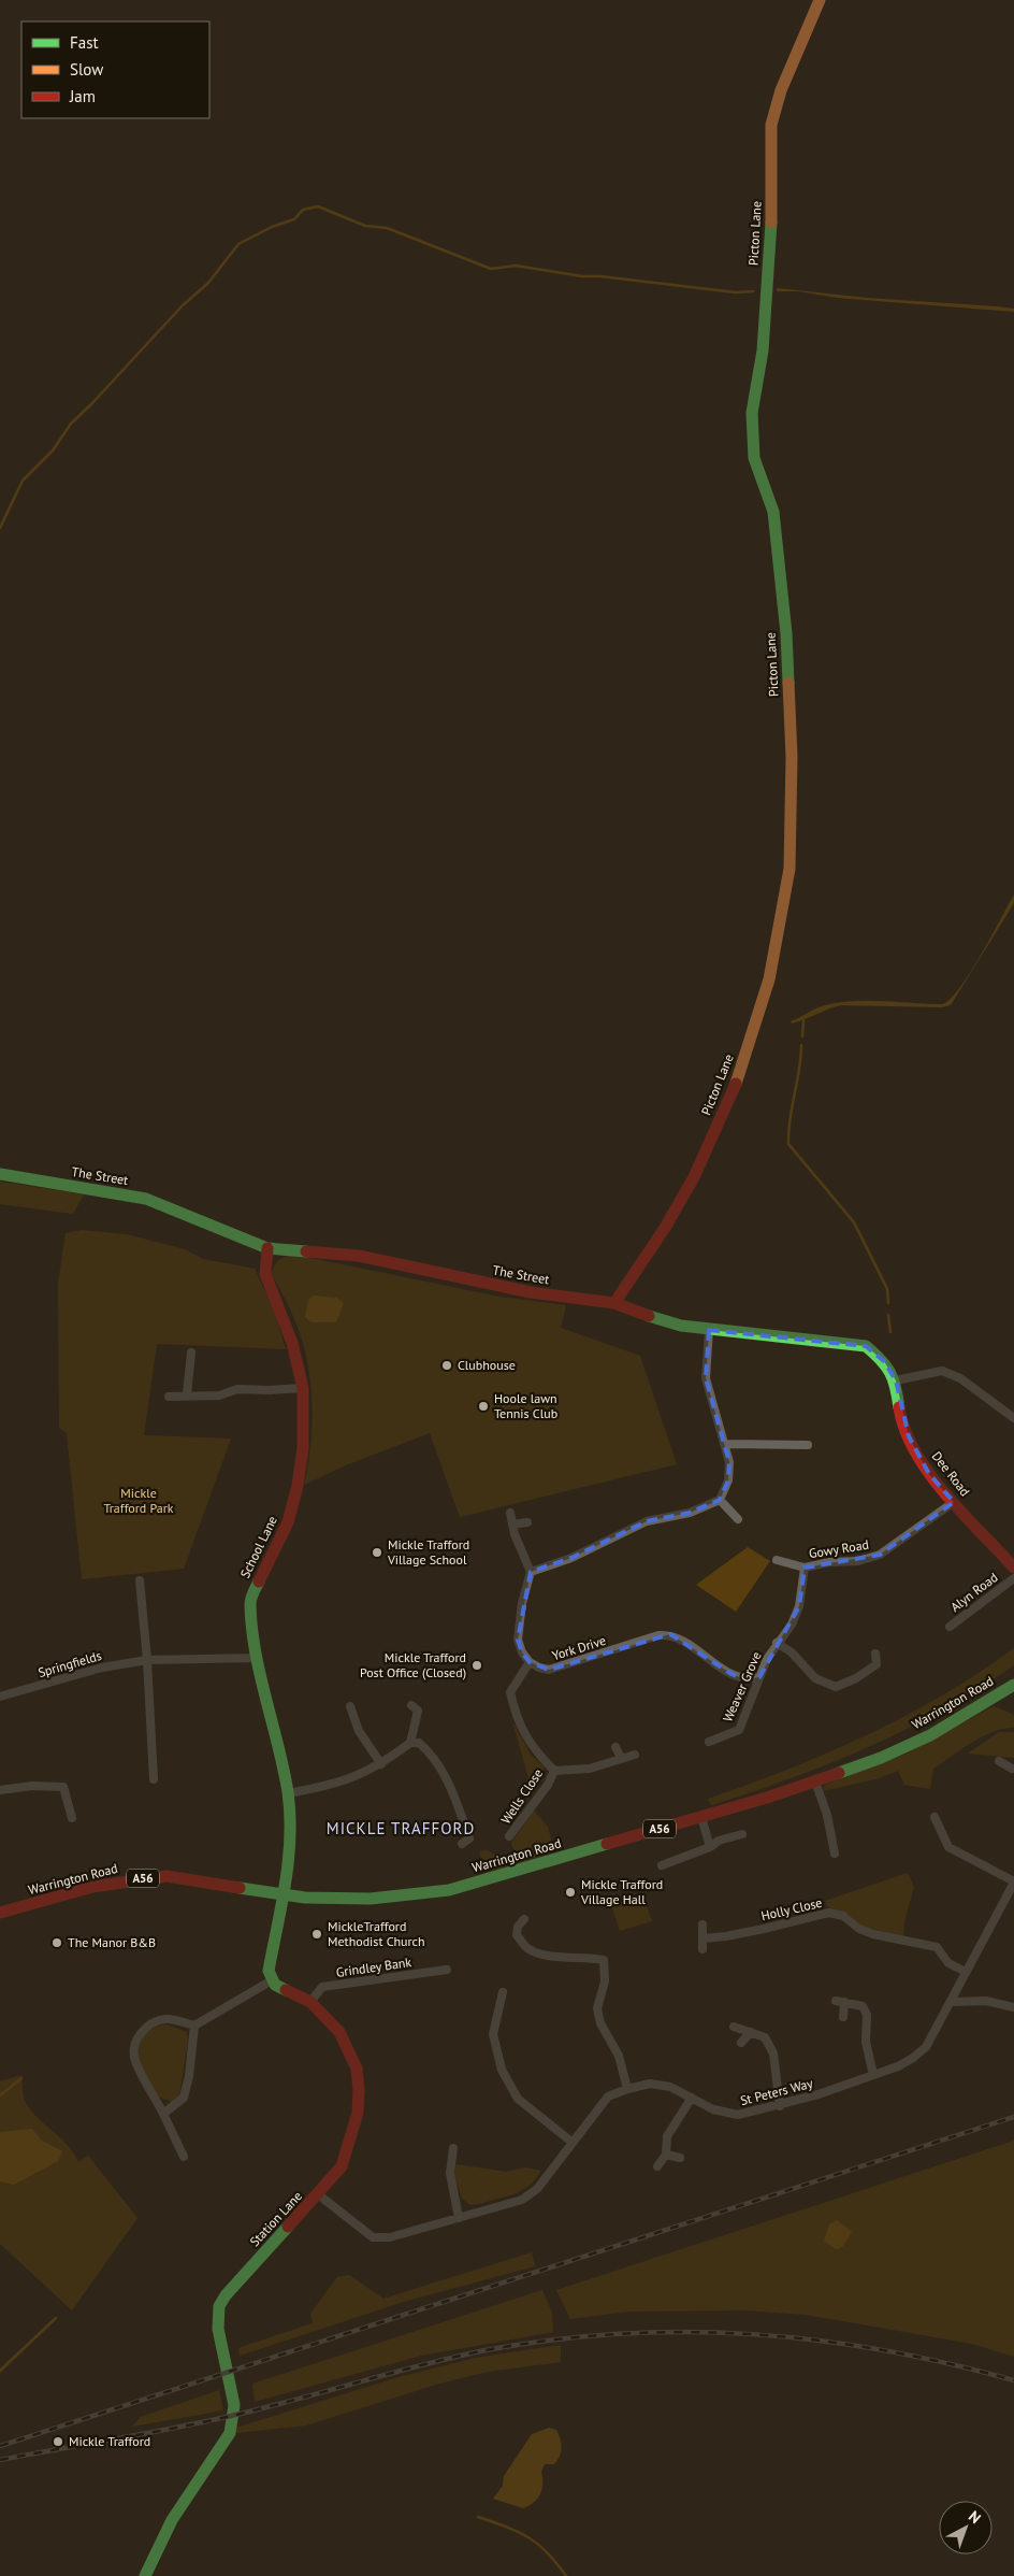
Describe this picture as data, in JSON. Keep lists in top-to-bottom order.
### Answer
{
  "streets": {
    "street": [
      "Picton Lane",
      "The Street",
      "Dee Road",
      "School Lane",
      "Gowy Road",
      "Alyn Road",
      "York Drive",
      "Springfields",
      "Weaver Grove",
      "Warrington Road",
      "Wells Close",
      "A56",
      "Holly Close",
      "Grindley Bank",
      "St Peters Way",
      "Station Lane"
    ]
  },
  "crossings": [
    ["Picton Lane", "The Street"],
    ["The Street", "Dee Road"],
    ["The Street", "School Lane"],
    ["Dee Road", "Gowy Road"],
    ["School Lane", "Springfields"],
    ["School Lane", "Warrington Road"],
    ["Gowy Road", "Weaver Grove"],
    ["York Drive", "Weaver Grove"],
    ["York Drive", "Wells Close"],
    ["Holly Close", "St Peters Way"],
    ["Grindley Bank", "Station Lane"],
    ["St Peters Way", "Station Lane"]
  ],
  "districts": ["MICKLE TRAFFORD"],
  "parks": ["Mickle Trafford Park"],
  "places": [
    "Clubhouse",
    "Hoole lawn Tennis Club",
    "Mickle Trafford Village School",
    "Mickle Trafford Post Office (Closed)",
    "Mickle Trafford Village Hall",
    "MickleTrafford Methodist Church",
    "The Manor B&B",
    "Mickle Trafford"
  ],
  "legend": ["Fast", "Slow", "Jam"],
  "north": "top right"
}
